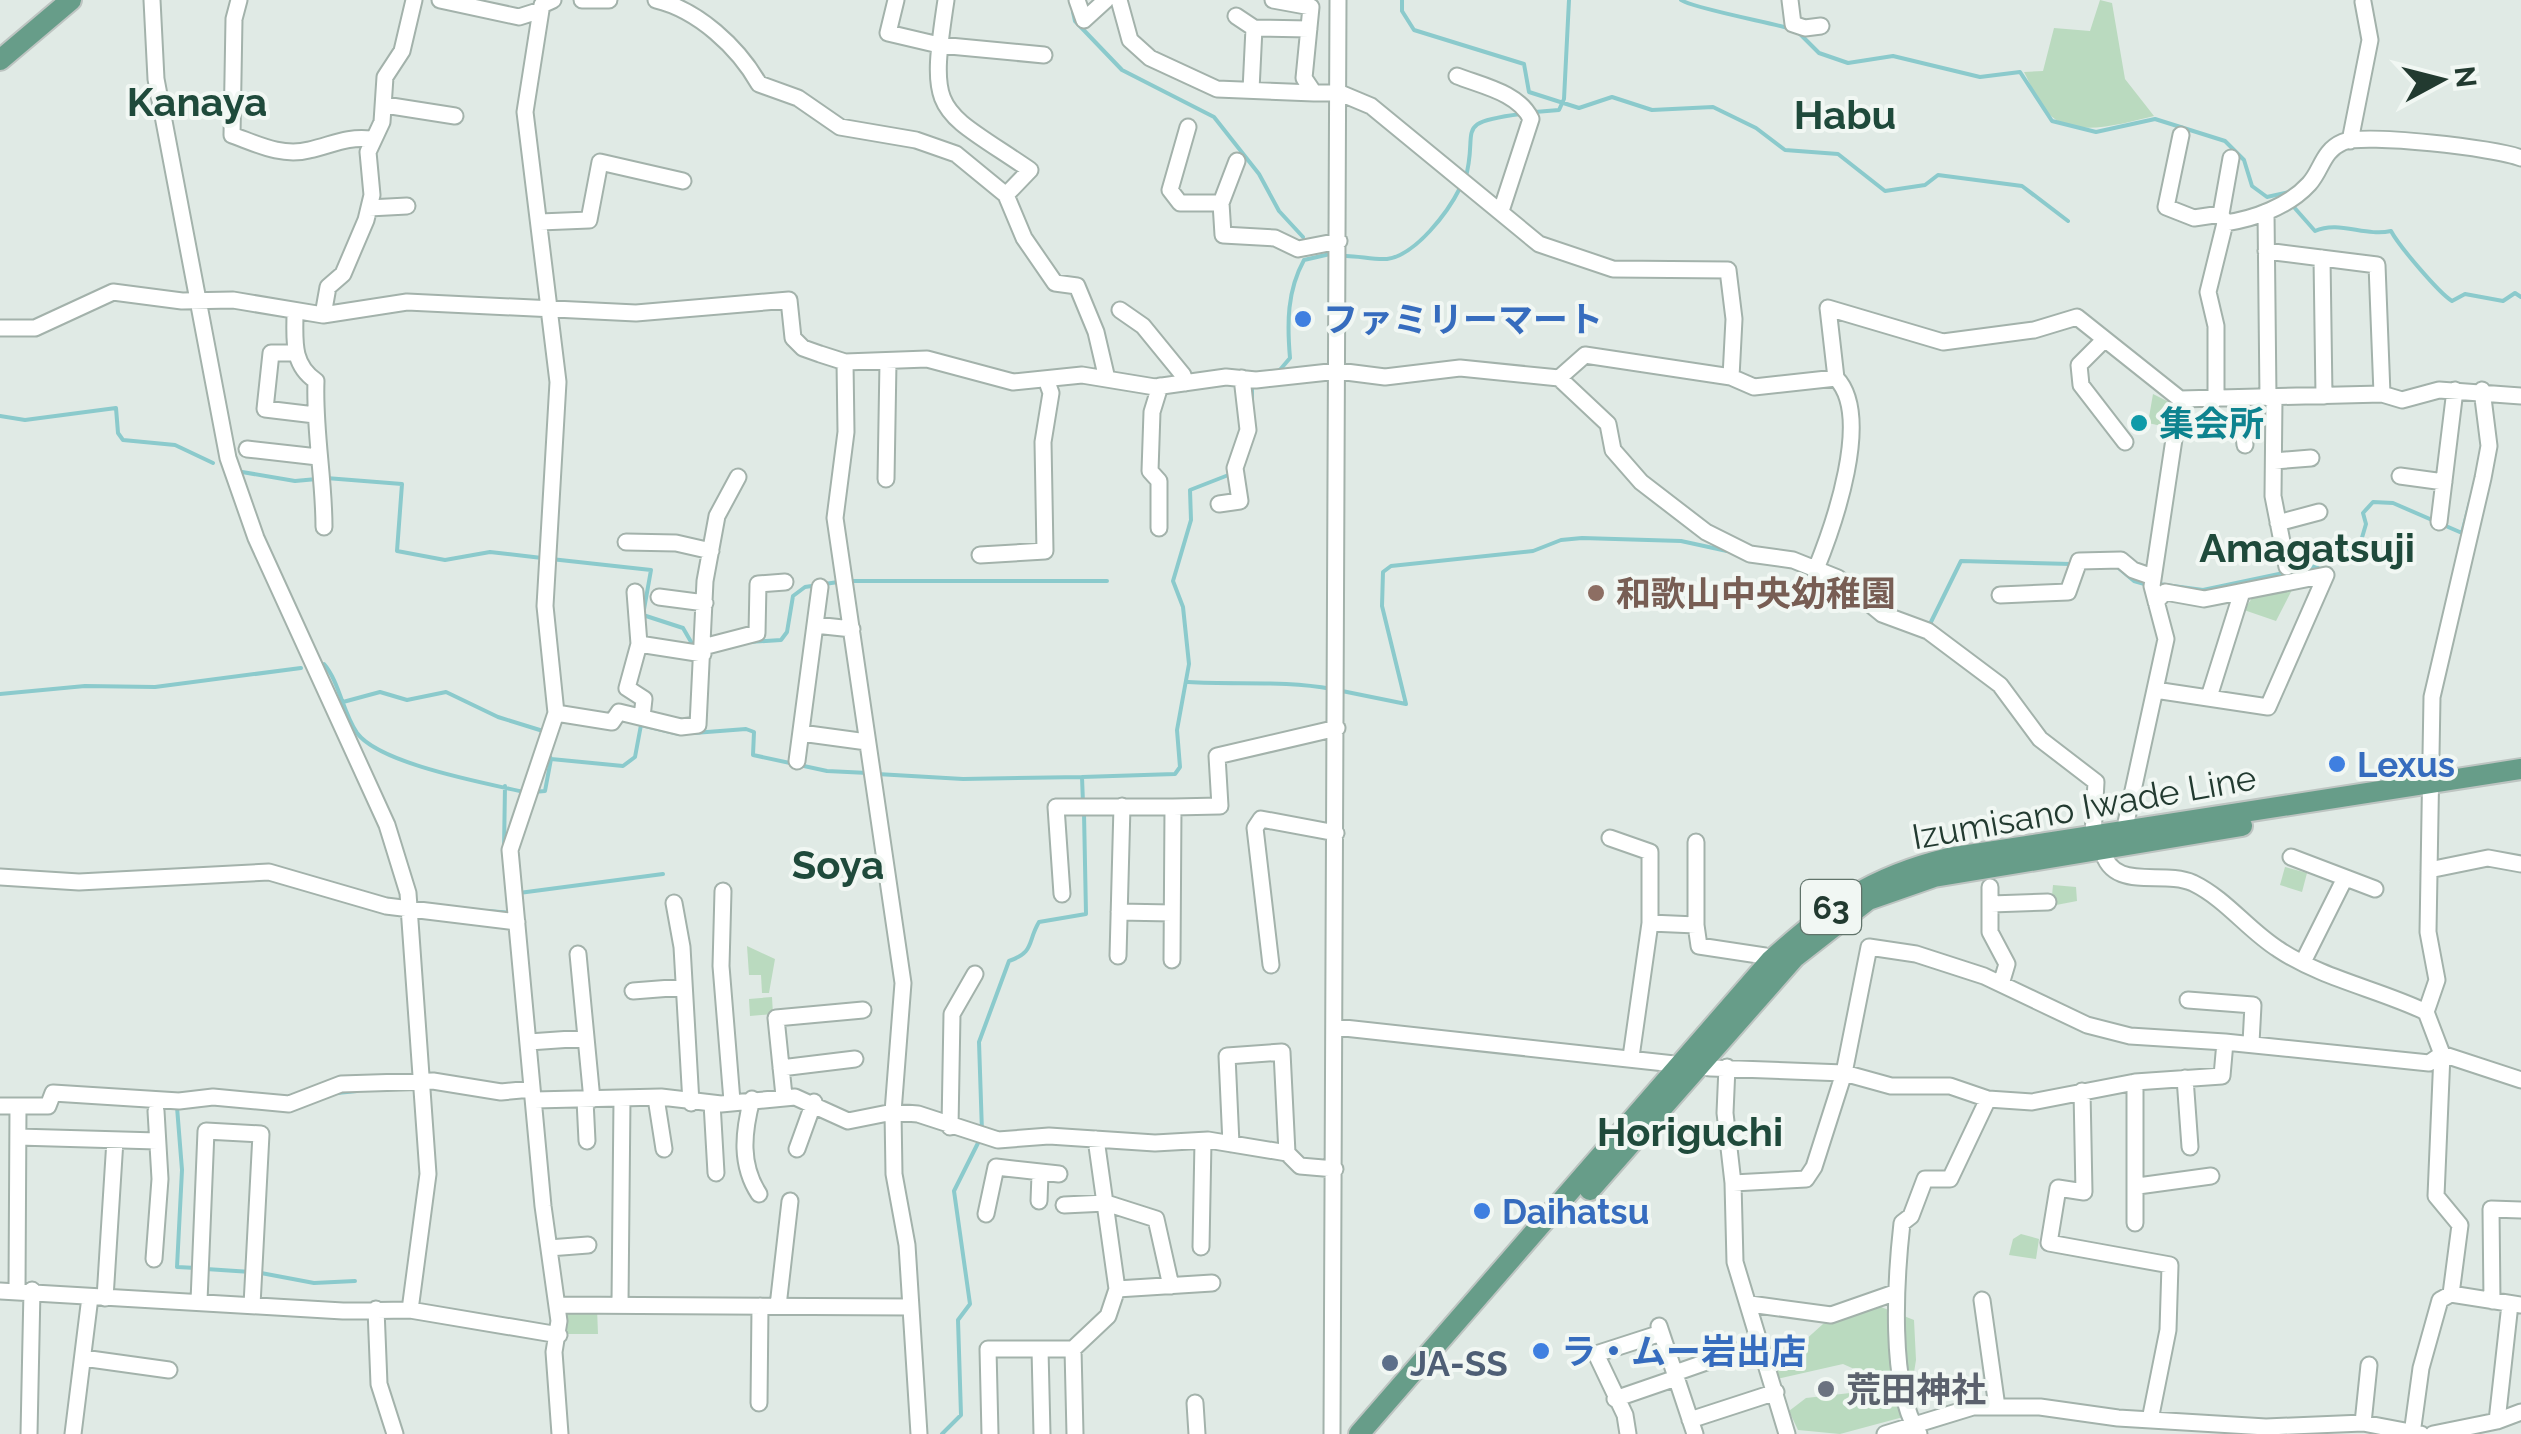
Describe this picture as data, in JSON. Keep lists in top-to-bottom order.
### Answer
{
  "streets": {
    "main road": ["Izumisano Iwade Line", "63"]
  },
  "districts": [
    "Kanaya",
    "Habu",
    "Amagatsuji",
    "Soya",
    "Horiguchi"
  ],
  "places": [
    "ファミリーマート",
    "集会所",
    "和歌山中央幼稚園",
    "Lexus",
    "Daihatsu",
    "ラ・ムー岩出店",
    "JA-SS",
    "荒田神社"
  ],
  "north": "right"
}
